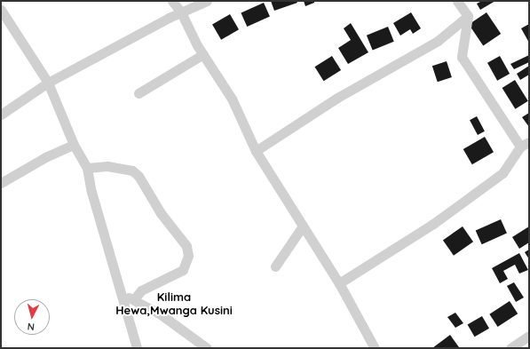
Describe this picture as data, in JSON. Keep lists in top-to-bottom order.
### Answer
{
  "districts": ["Kilima Hewa,Mwanga Kusini"],
  "north": "bottom"
}
